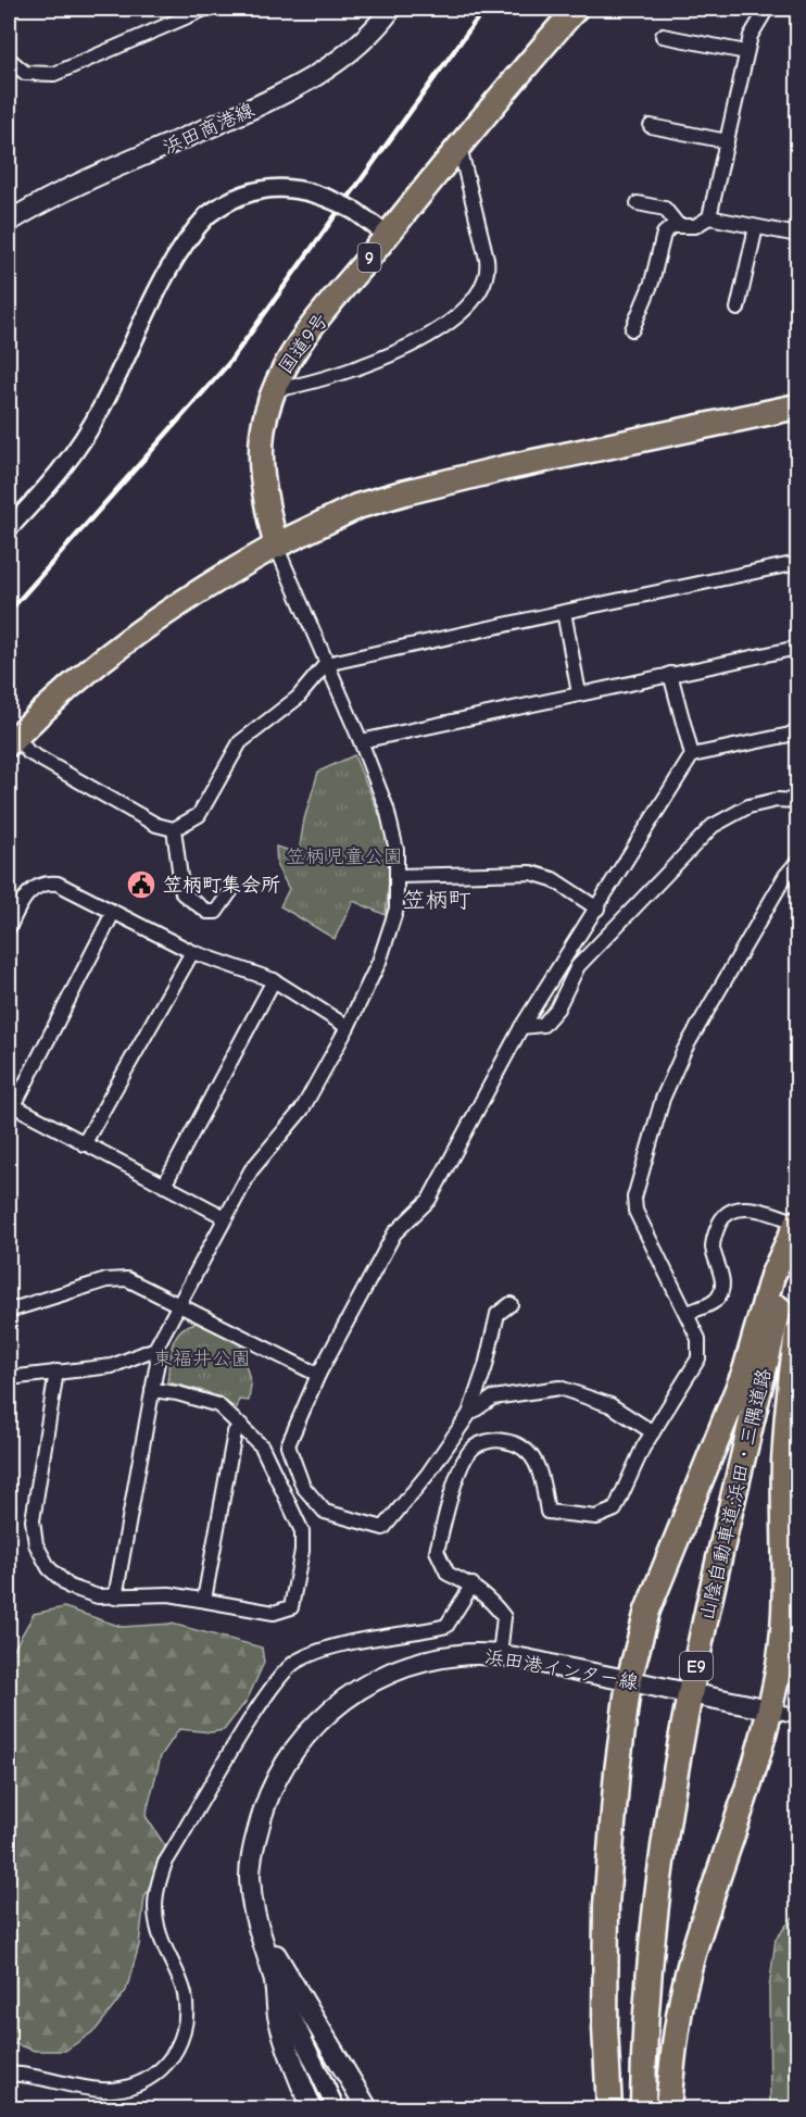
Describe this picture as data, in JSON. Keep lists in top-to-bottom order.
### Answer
{
  "streets": {
    "highway": [
      "9",
      "国道9号",
      "山陰自動車道;浜田・三隅道路",
      "E9"
    ],
    "main road": ["浜田商港線", "浜田港インター線"]
  },
  "districts": ["笠柄町"],
  "parks": ["笠柄児童公園", "東福井公園"],
  "places": {
    "public building": ["笠柄町集会所"]
  }
}
